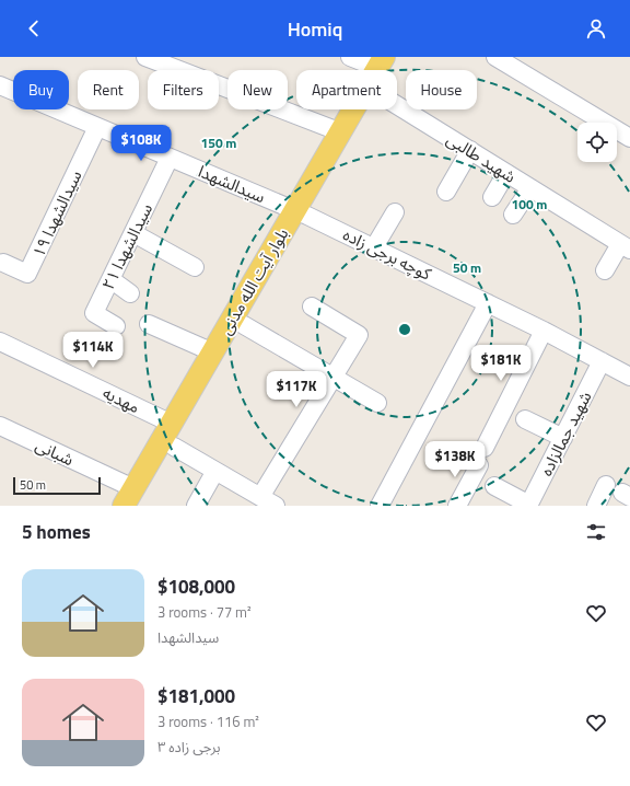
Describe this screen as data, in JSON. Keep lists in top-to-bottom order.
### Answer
{
  "streets": {
    "main road": ["بلوار آیت الله مدنی"],
    "street": [
      "شهید طالبی",
      "سیدالشهدا",
      "سیدالشهدا ۱۹",
      "سیدالشهدا ۲۱",
      "کوچه برجى زاده",
      "مهدیه",
      "شهید جمالزاده",
      "شبانی"
    ]
  },
  "crossings": [
    ["سیدالشهدا", "سیدالشهدا ۱۹"],
    ["سیدالشهدا", "سیدالشهدا ۲۱"],
    ["سیدالشهدا", "کوچه برجى زاده"],
    ["سیدالشهدا", "بلوار آیت الله مدنی"],
    ["کوچه برجى زاده", "بلوار آیت الله مدنی"],
    ["کوچه برجى زاده", "شهید جمالزاده"],
    ["بلوار آیت الله مدنی", "مهدیه"],
    ["بلوار آیت الله مدنی", "شبانی"]
  ],
  "scale_bar": "50 m",
  "page": {
    "header": "Homiq",
    "chip": [
      "Buy",
      "Rent",
      "Filters",
      "New",
      "Apartment",
      "House"
    ],
    "price": [
      "$108K",
      "$114K",
      "$181K",
      "$117K",
      "$138K"
    ],
    "scale": "50 m",
    "heading": "5 homes",
    "list": [
      {
        "name": "$108,000",
        "note": "3 rooms · 77 m² · سیدالشهدا"
      },
      {
        "name": "$181,000",
        "note": "3 rooms · 116 m² · برجی زاده ۳"
      }
    ]
  },
  "rings": ["150 m", "100 m", "50 m"]
}
